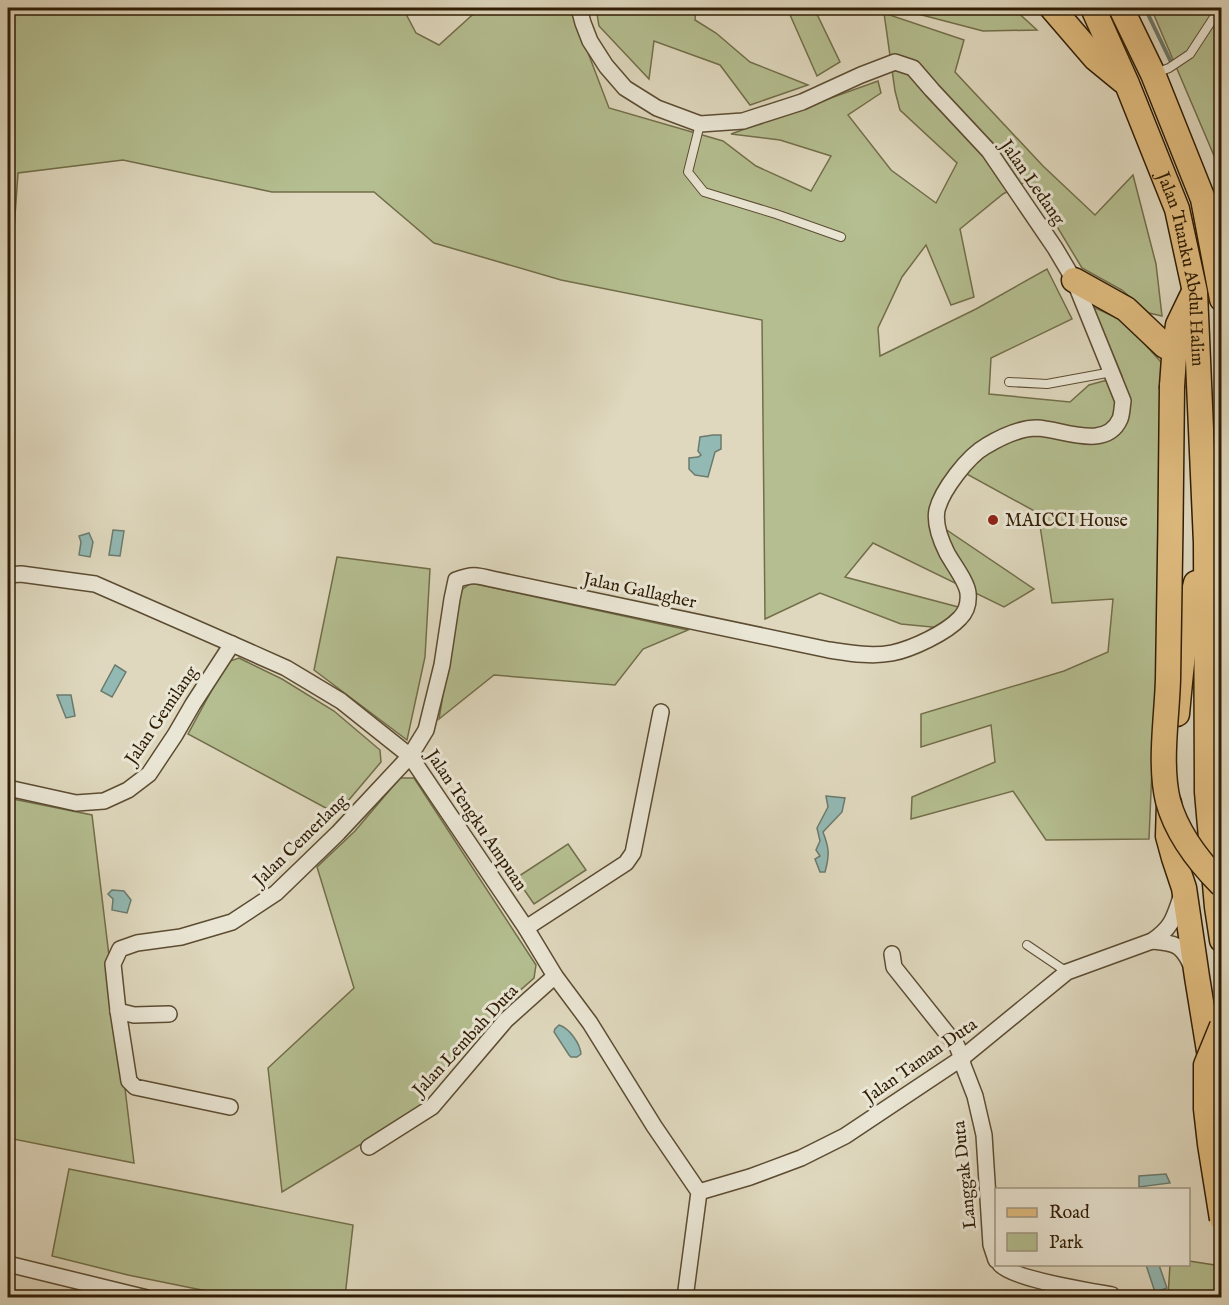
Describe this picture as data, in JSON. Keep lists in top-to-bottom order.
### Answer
{
  "streets": {
    "main road": ["Jalan Tuanku Abdul Halim"],
    "street": [
      "Jalan Ledang",
      "Jalan Gallagher",
      "Jalan Gemilang",
      "Jalan Tengku Ampuan",
      "Jalan Cemerlang",
      "Jalan Lembah Duta",
      "Jalan Taman Duta",
      "Langgak Duta"
    ]
  },
  "crossings": [
    ["Jalan Ledang", "Jalan Gallagher"],
    ["Jalan Gallagher", "Jalan Tengku Ampuan"],
    ["Jalan Gallagher", "Jalan Cemerlang"],
    ["Jalan Gemilang", "Jalan Tengku Ampuan"],
    ["Jalan Tengku Ampuan", "Jalan Cemerlang"],
    ["Jalan Tengku Ampuan", "Jalan Lembah Duta"],
    ["Jalan Tengku Ampuan", "Jalan Taman Duta"],
    ["Jalan Taman Duta", "Langgak Duta"]
  ],
  "places": ["MAICCI House"],
  "legend": ["Road", "Park"]
}
